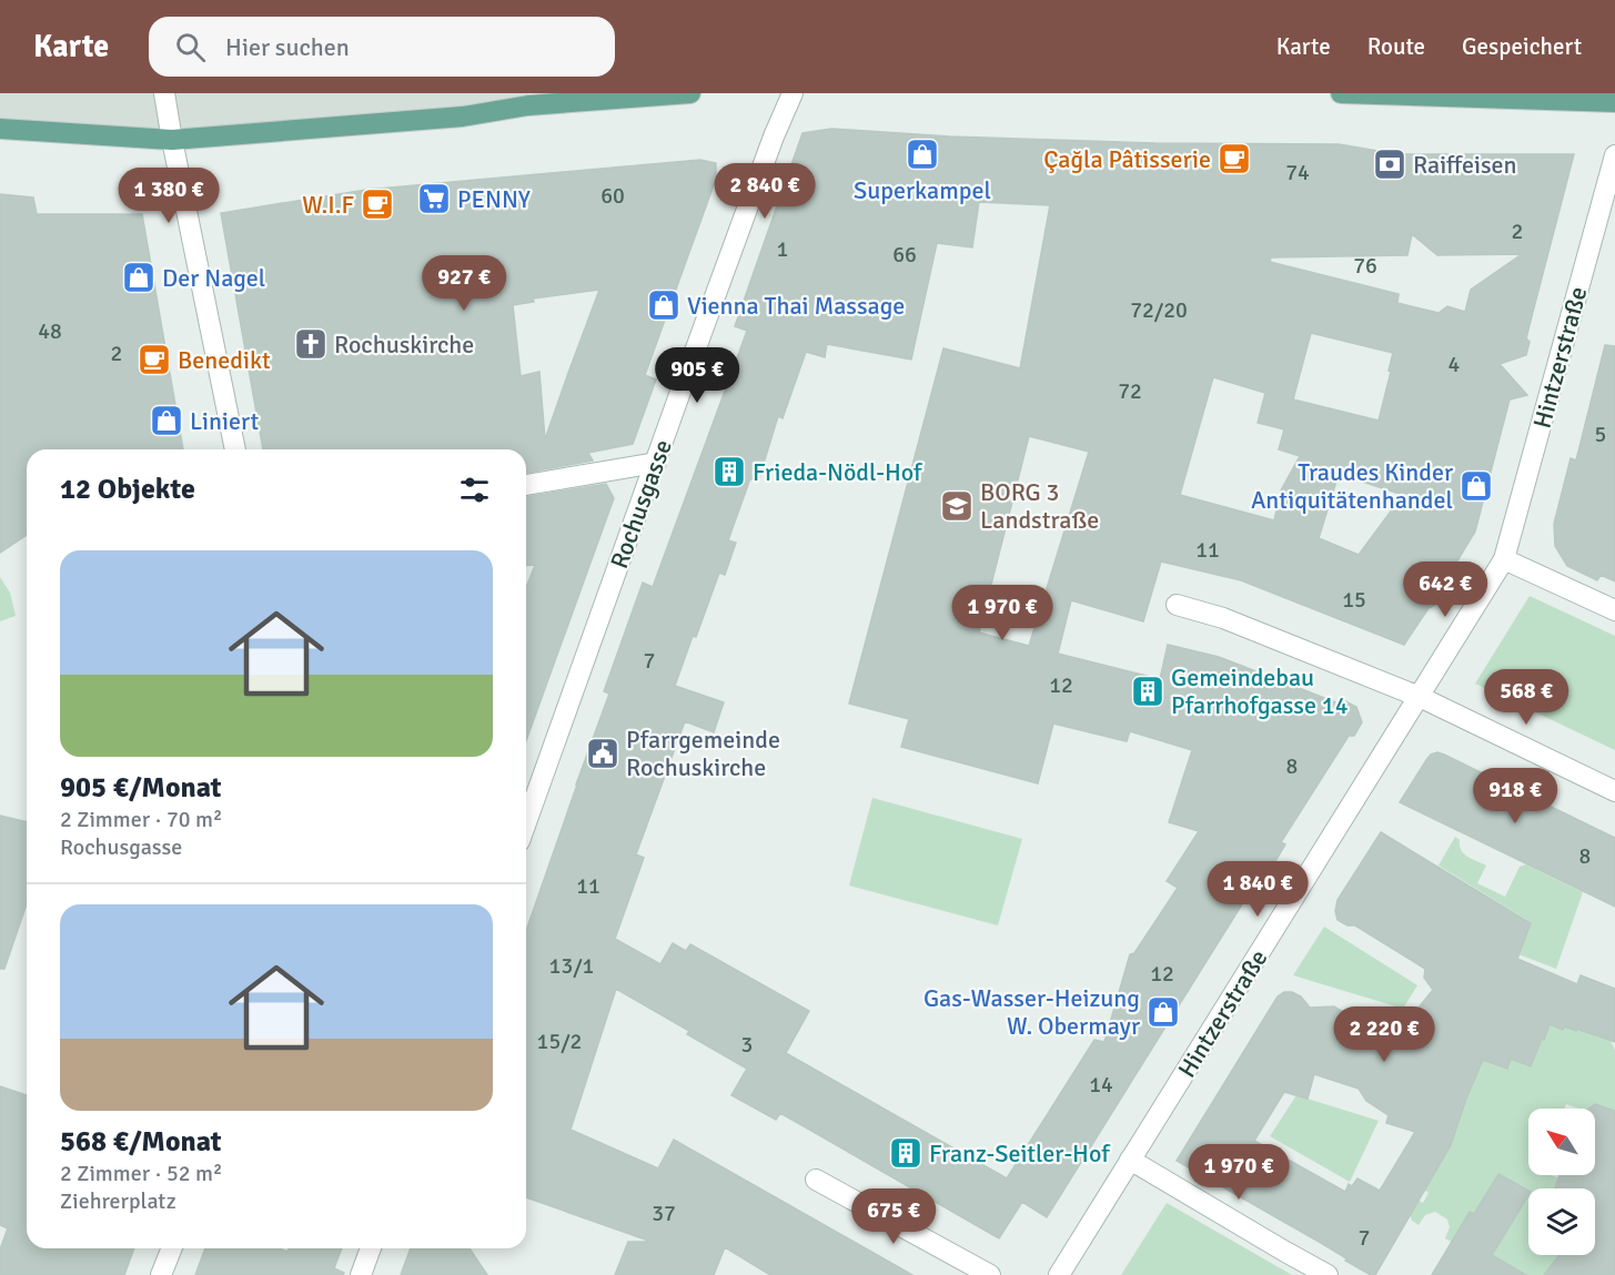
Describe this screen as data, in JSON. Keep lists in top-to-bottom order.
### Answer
{
  "streets": {
    "street": ["Hintzerstraße", "Rochusgasse"]
  },
  "places": {
    "shop": [
      "Superkampel",
      "Der Nagel",
      "Vienna Thai Massage",
      "Liniert",
      "Traudes Kinder Antiquitätenhandel",
      "Gas-Wasser-Heizung W. Obermayr"
    ],
    "cafe": ["Çağla Pâtisserie", "W.I.F", "Benedikt"],
    "bank": ["Raiffeisen"],
    "supermarket": ["PENNY"],
    "church": ["Rochuskirche"],
    "building": ["Frieda-Nödl-Hof", "Gemeindebau Pfarrhofgasse 14", "Franz-Seitler-Hof"],
    "school or university": ["BORG 3 Landstraße"],
    "public building": ["Pfarrgemeinde Rochuskirche"]
  },
  "house_numbers": [
    "74",
    "60",
    "2",
    "1",
    "66",
    "76",
    "72/20",
    "48",
    "2",
    "4",
    "72",
    "5",
    "11",
    "15",
    "7",
    "12",
    "8",
    "8",
    "11",
    "13/1",
    "12",
    "15/2",
    "3",
    "14",
    "37",
    "7"
  ],
  "north": "top left",
  "page": {
    "header": "Karte",
    "search": "Hier suchen",
    "nav": ["Karte", "Route", "Gespeichert"],
    "price": [
      "2 840 €",
      "1 380 €",
      "927 €",
      "905 €",
      "642 €",
      "1 970 €",
      "568 €",
      "918 €",
      "1 840 €",
      "2 220 €",
      "1 970 €",
      "675 €"
    ],
    "heading": "12 Objekte",
    "list": [
      {
        "name": "905 €/Monat",
        "note": "2 Zimmer · 70 m² · Rochusgasse"
      },
      {
        "name": "568 €/Monat",
        "note": "2 Zimmer · 52 m² · Ziehrerplatz"
      }
    ]
  }
}
